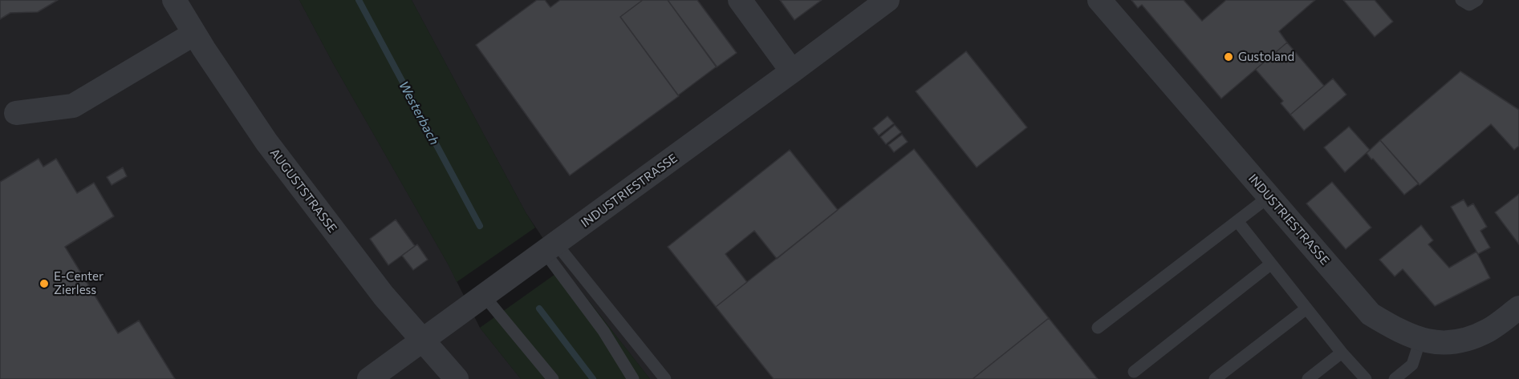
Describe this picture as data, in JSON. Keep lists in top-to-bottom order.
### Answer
{
  "streets": {
    "street": ["AUGUSTSTRASSE", "INDUSTRIESTRASSE"]
  },
  "crossings": [
    ["AUGUSTSTRASSE", "INDUSTRIESTRASSE"]
  ],
  "water": ["Westerbach"],
  "places": ["Gustoland", "E-Center Zierless"]
}
